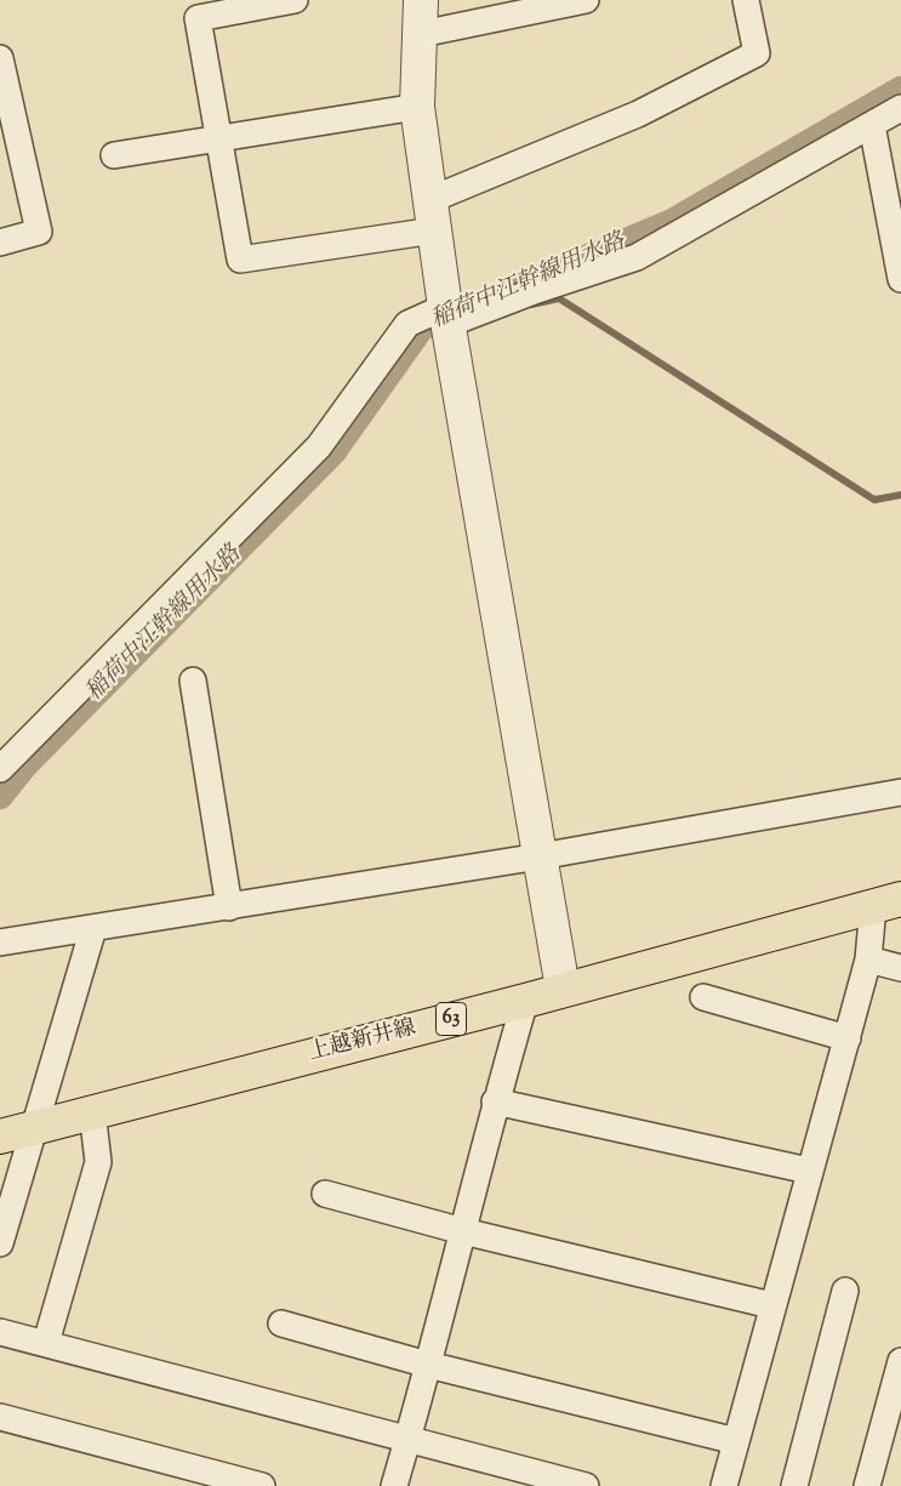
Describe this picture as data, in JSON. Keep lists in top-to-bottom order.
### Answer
{
  "streets": {
    "main road": ["63", "上越新井線"]
  },
  "water": ["稲荷中江幹線用水路"]
}
